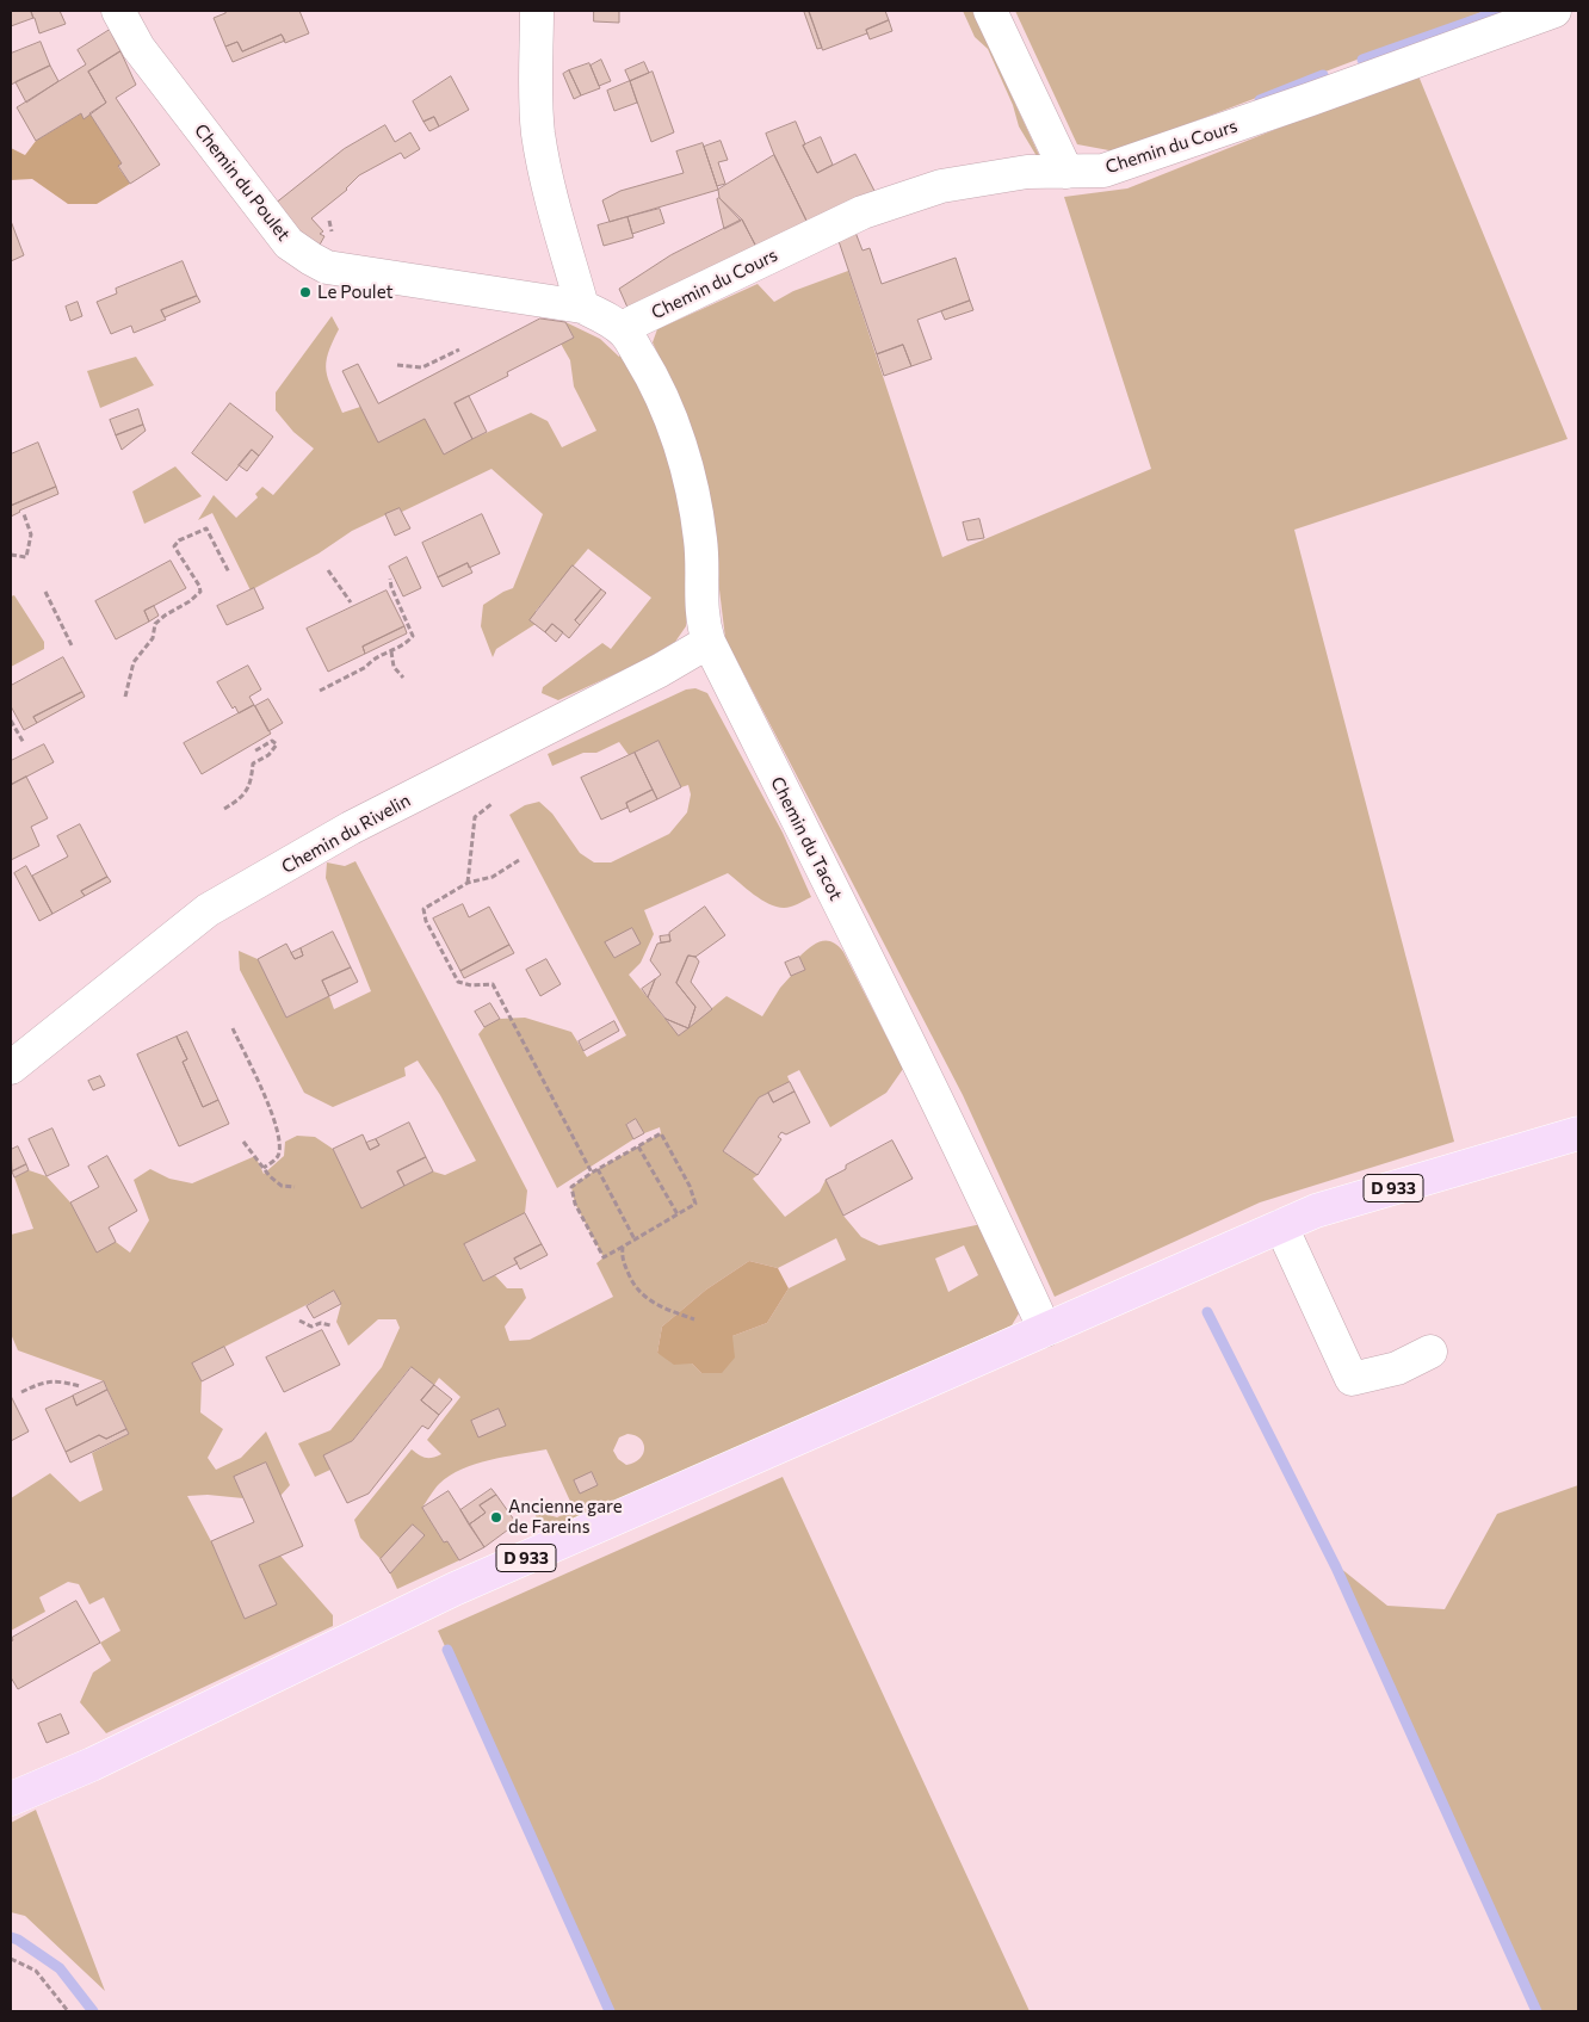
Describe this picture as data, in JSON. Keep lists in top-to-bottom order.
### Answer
{
  "streets": {
    "main road": ["D 933"],
    "street": [
      "Chemin du Cours",
      "Chemin du Poulet",
      "Chemin du Rivelin",
      "Chemin du Tacot"
    ]
  },
  "crossings": [
    ["Chemin du Cours", "Chemin du Poulet"],
    ["Chemin du Cours", "Chemin du Tacot"],
    ["Chemin du Poulet", "Chemin du Tacot"],
    ["Chemin du Rivelin", "Chemin du Tacot"],
    ["Chemin du Tacot", "D 933"]
  ],
  "places": ["Le Poulet", "Ancienne gare de Fareins"]
}
